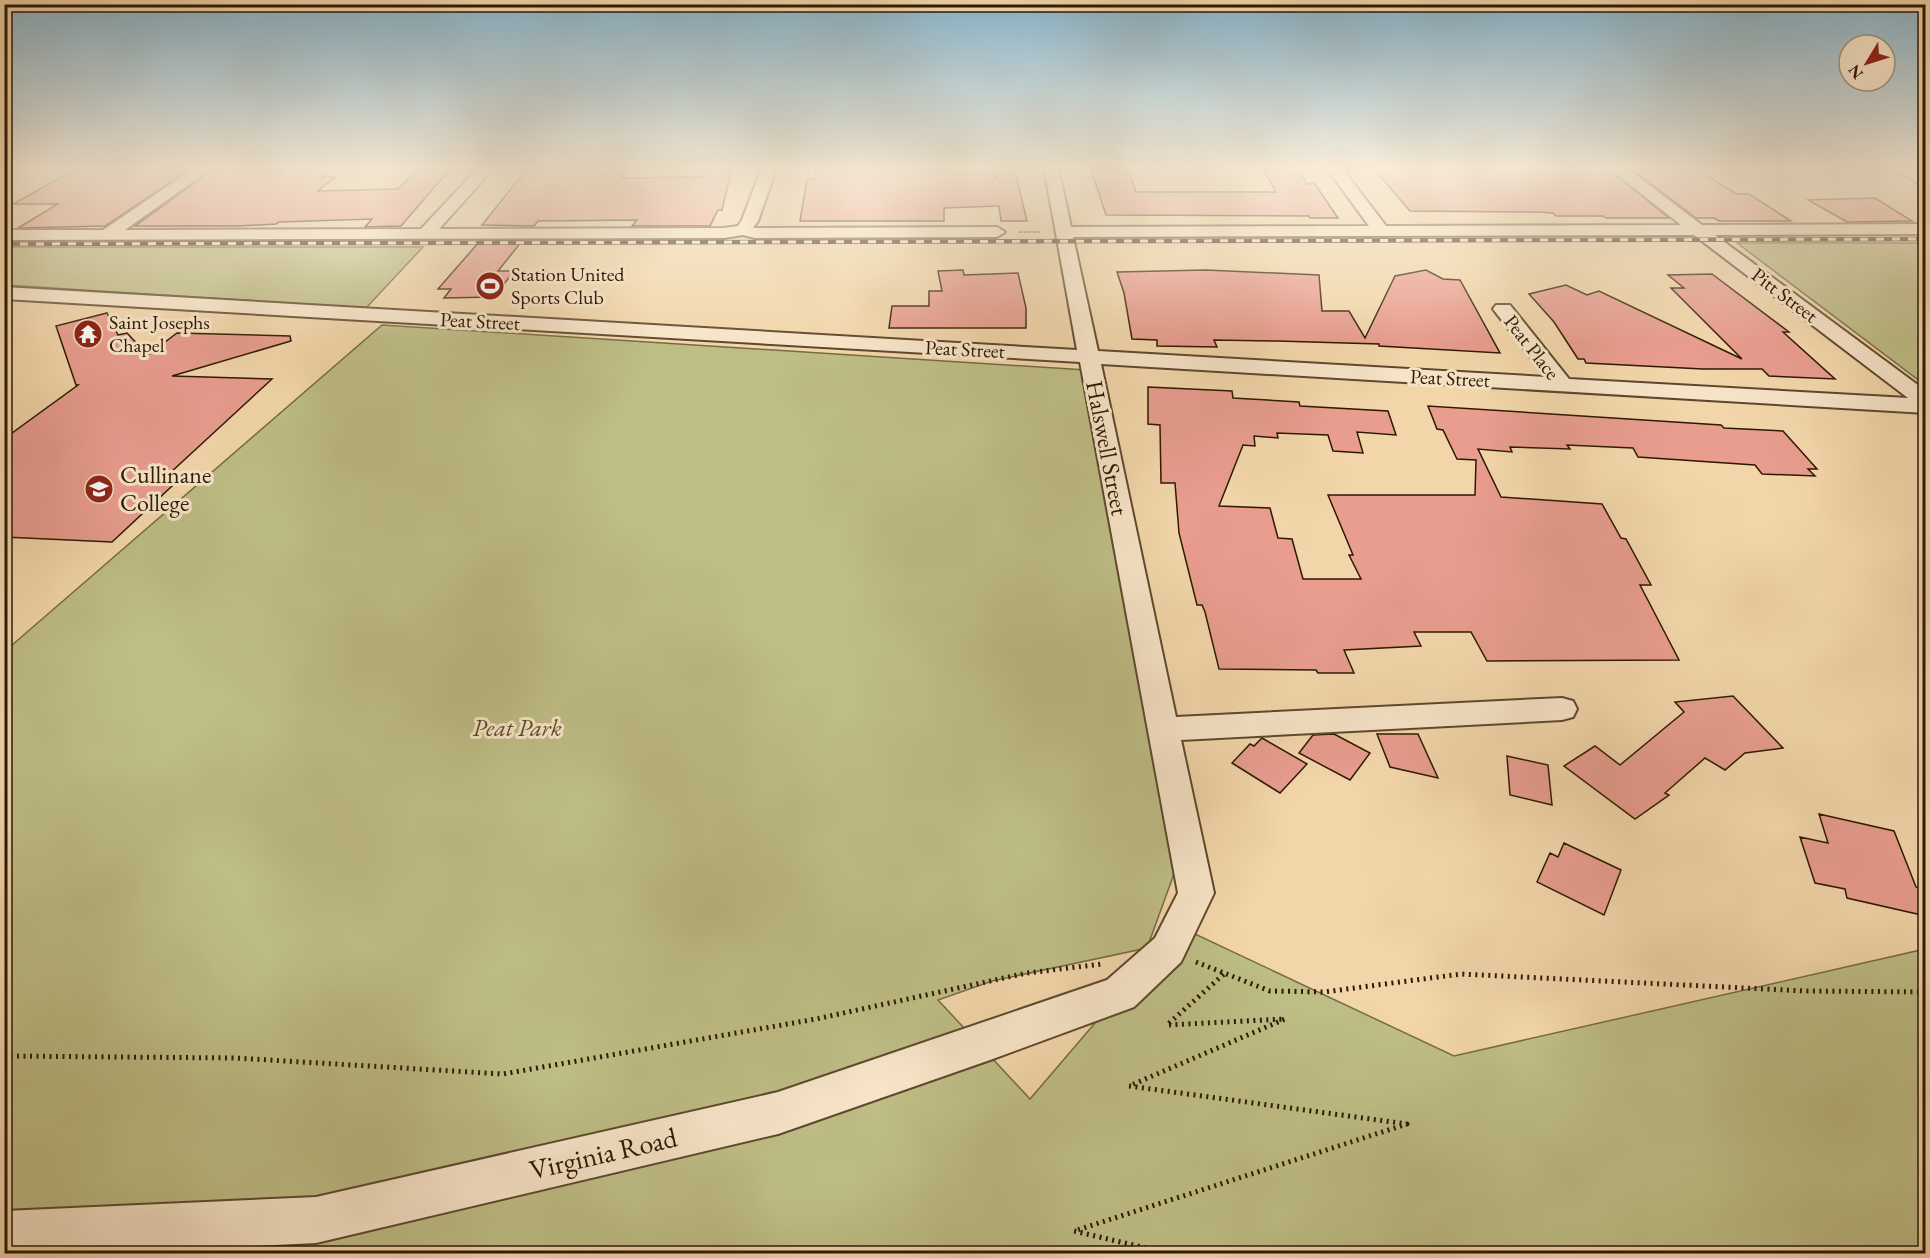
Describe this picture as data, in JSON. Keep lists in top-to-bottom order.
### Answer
{
  "streets": {
    "street": [
      "Pitt Street",
      "Peat Street",
      "Peat Place",
      "Halswell Street",
      "Virginia Road"
    ]
  },
  "crossings": [
    ["Pitt Street", "Peat Street"],
    ["Peat Street", "Peat Place"],
    ["Peat Street", "Halswell Street"],
    ["Halswell Street", "Virginia Road"]
  ],
  "parks": ["Peat Park"],
  "places": {
    "sports": ["Station United Sports Club"],
    "temple": ["Saint Josephs Chapel"],
    "school or university": ["Cullinane College"]
  },
  "north": "bottom left"
}
